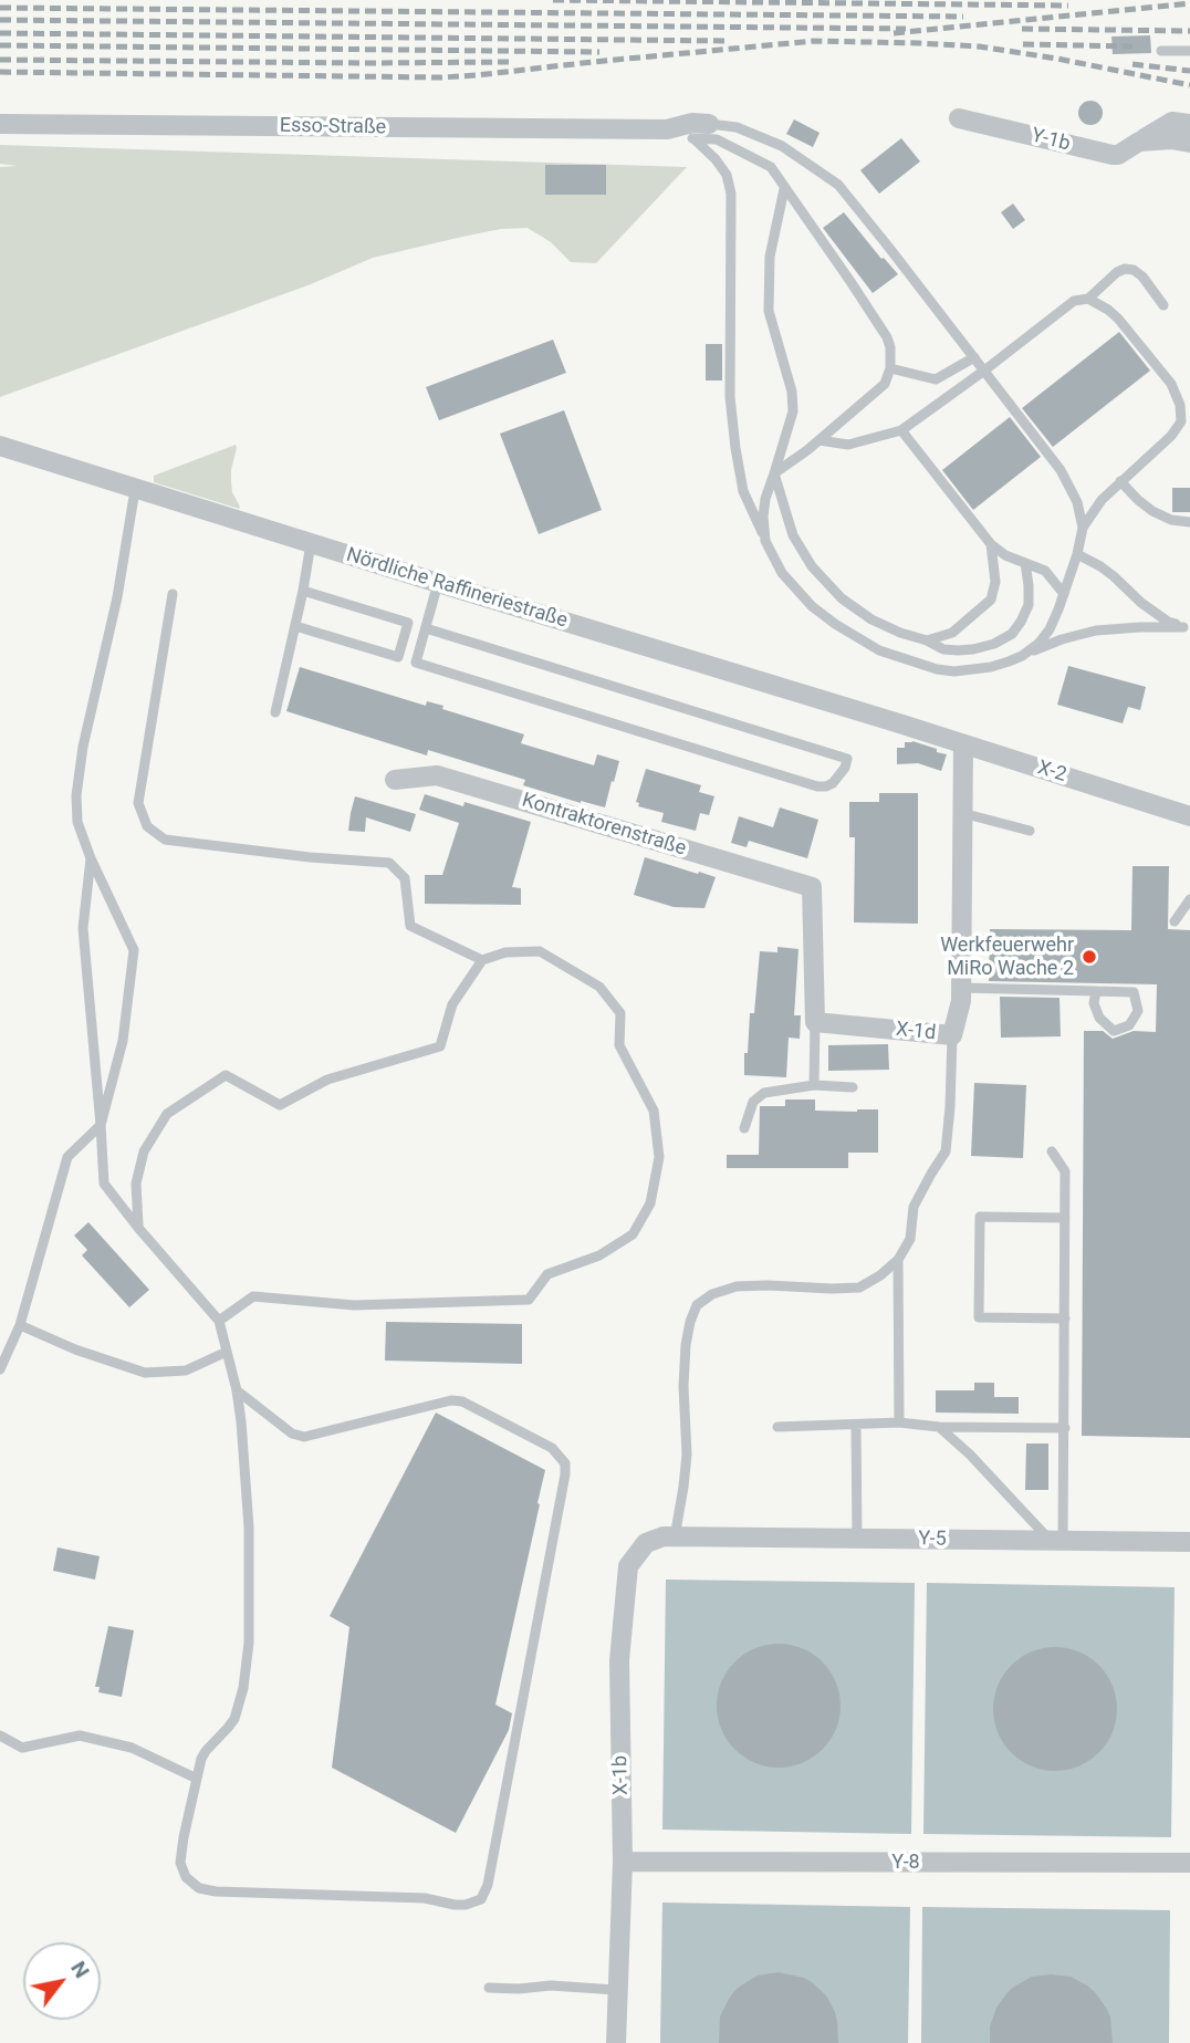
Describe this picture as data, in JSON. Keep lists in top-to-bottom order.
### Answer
{
  "streets": {
    "street": [
      "Esso-Straße",
      "Y-1b",
      "Nördliche Raffineriestraße",
      "X-2",
      "Kontraktorenstraße",
      "X-1d",
      "Y-5",
      "X-1b",
      "Y-8"
    ]
  },
  "crossings": [
    ["Nördliche Raffineriestraße", "X-2"],
    ["X-2", "X-1d"],
    ["Kontraktorenstraße", "X-1d"],
    ["Y-5", "X-1b"],
    ["X-1b", "Y-8"]
  ],
  "places": ["Werkfeuerwehr MiRo Wache 2"],
  "north": "top right"
}
